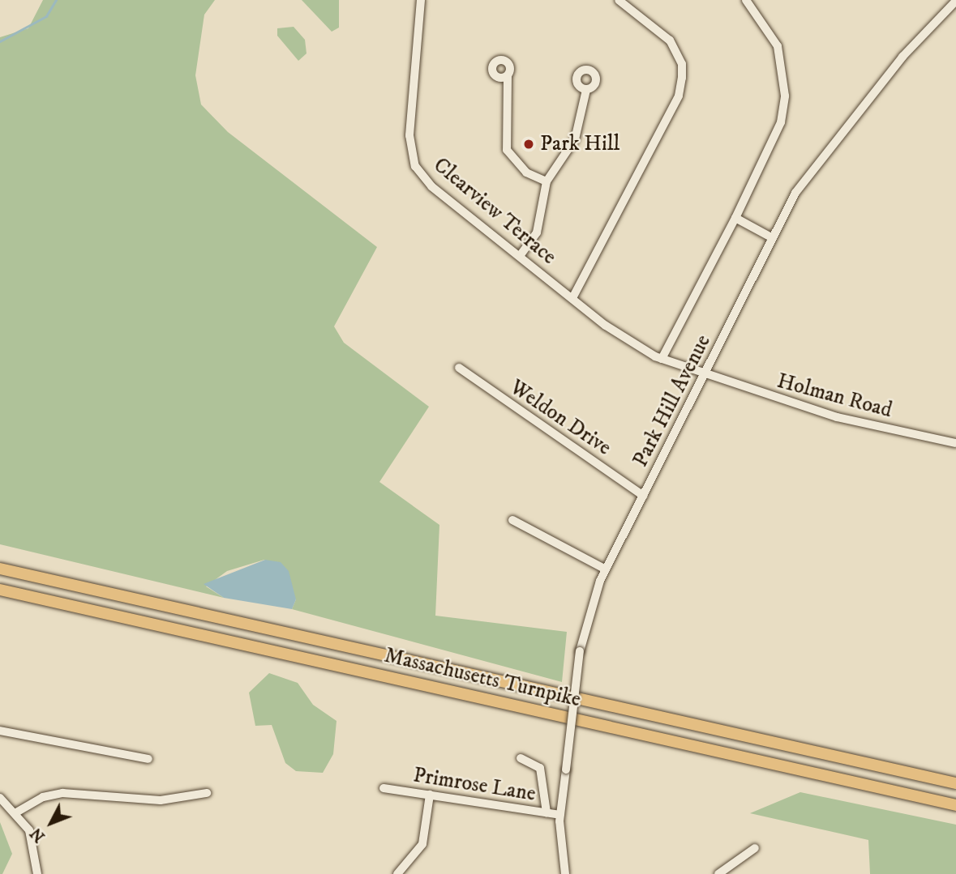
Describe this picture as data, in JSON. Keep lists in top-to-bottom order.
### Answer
{
  "streets": {
    "highway": ["Massachusetts Turnpike"],
    "street": [
      "Clearview Terrace",
      "Holman Road",
      "Park Hill Avenue",
      "Weldon Drive",
      "Primrose Lane"
    ]
  },
  "crossings": [
    ["Clearview Terrace", "Holman Road"],
    ["Clearview Terrace", "Park Hill Avenue"],
    ["Holman Road", "Park Hill Avenue"],
    ["Park Hill Avenue", "Weldon Drive"],
    ["Park Hill Avenue", "Primrose Lane"]
  ],
  "places": ["Park Hill"],
  "north": "bottom left"
}
